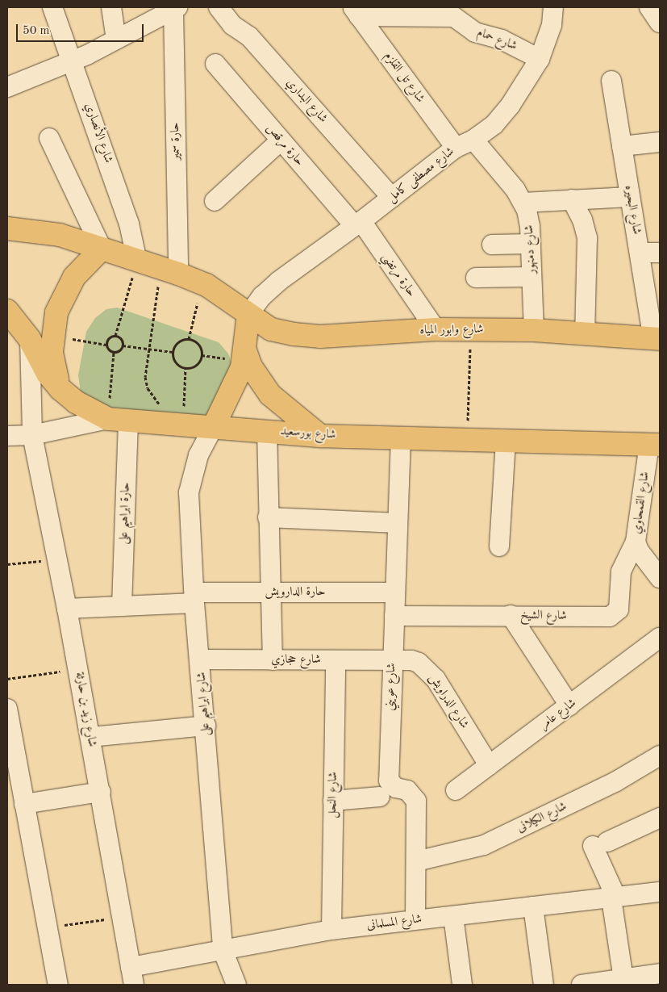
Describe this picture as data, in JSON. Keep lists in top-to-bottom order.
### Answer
{
  "streets": {
    "main road": ["شارع وابور المياه", "شارع بورسعيد"],
    "street": [
      "شارع حمام",
      "شارع تل القلزم",
      "شارع البداري",
      "شارع الأنصاري",
      "حارة سمير",
      "حارة مرقص",
      "شارع مصطفى كامل",
      "شارع البحيره",
      "شارع دمنهور",
      "حارة مرتضي",
      "شارع القمحاوي",
      "حارة ابراهيم على",
      "حارة الدارويش",
      "شارع الشيخ",
      "شارع حجازي",
      "شارع عويني",
      "شارع الدراويش",
      "شارع ابراهيم على",
      "شارع زيد بن حارثة",
      "شارع عامر",
      "شارع النحل",
      "شارع الكيلانى",
      "شارع المسلمانى"
    ]
  },
  "crossings": [
    ["شارع حمام", "شارع تل القلزم"],
    ["شارع حمام", "شارع مصطفى كامل"],
    ["شارع تل القلزم", "شارع مصطفى كامل"],
    ["شارع البداري", "شارع مصطفى كامل"],
    ["حارة مرقص", "شارع مصطفى كامل"],
    ["حارة مرقص", "حارة مرتضي"],
    ["شارع مصطفى كامل", "شارع دمنهور"],
    ["شارع مصطفى كامل", "حارة مرتضي"],
    ["شارع مصطفى كامل", "شارع وابور المياه"],
    ["شارع البحيره", "شارع وابور المياه"],
    ["شارع دمنهور", "شارع وابور المياه"],
    ["حارة مرتضي", "شارع وابور المياه"],
    ["شارع بورسعيد", "شارع القمحاوي"],
    ["شارع بورسعيد", "حارة ابراهيم على"],
    ["شارع بورسعيد", "شارع عويني"],
    ["شارع بورسعيد", "شارع ابراهيم على"],
    ["شارع بورسعيد", "شارع زيد بن حارثة"],
    ["شارع القمحاوي", "شارع الشيخ"],
    ["حارة ابراهيم على", "حارة الدارويش"],
    ["حارة الدارويش", "شارع عويني"],
    ["حارة الدارويش", "شارع ابراهيم على"],
    ["حارة الدارويش", "شارع زيد بن حارثة"],
    ["شارع الشيخ", "شارع عويني"],
    ["شارع حجازي", "شارع عويني"],
    ["شارع حجازي", "شارع الدراويش"],
    ["شارع حجازي", "شارع ابراهيم على"],
    ["شارع حجازي", "شارع النحل"],
    ["شارع عويني", "شارع الدراويش"],
    ["شارع عويني", "شارع الكيلانى"],
    ["شارع عويني", "شارع المسلمانى"],
    ["شارع الدراويش", "شارع عامر"],
    ["شارع ابراهيم على", "شارع المسلمانى"],
    ["شارع زيد بن حارثة", "شارع المسلمانى"],
    ["شارع النحل", "شارع المسلمانى"]
  ],
  "scale_bar": "50 m"
}
